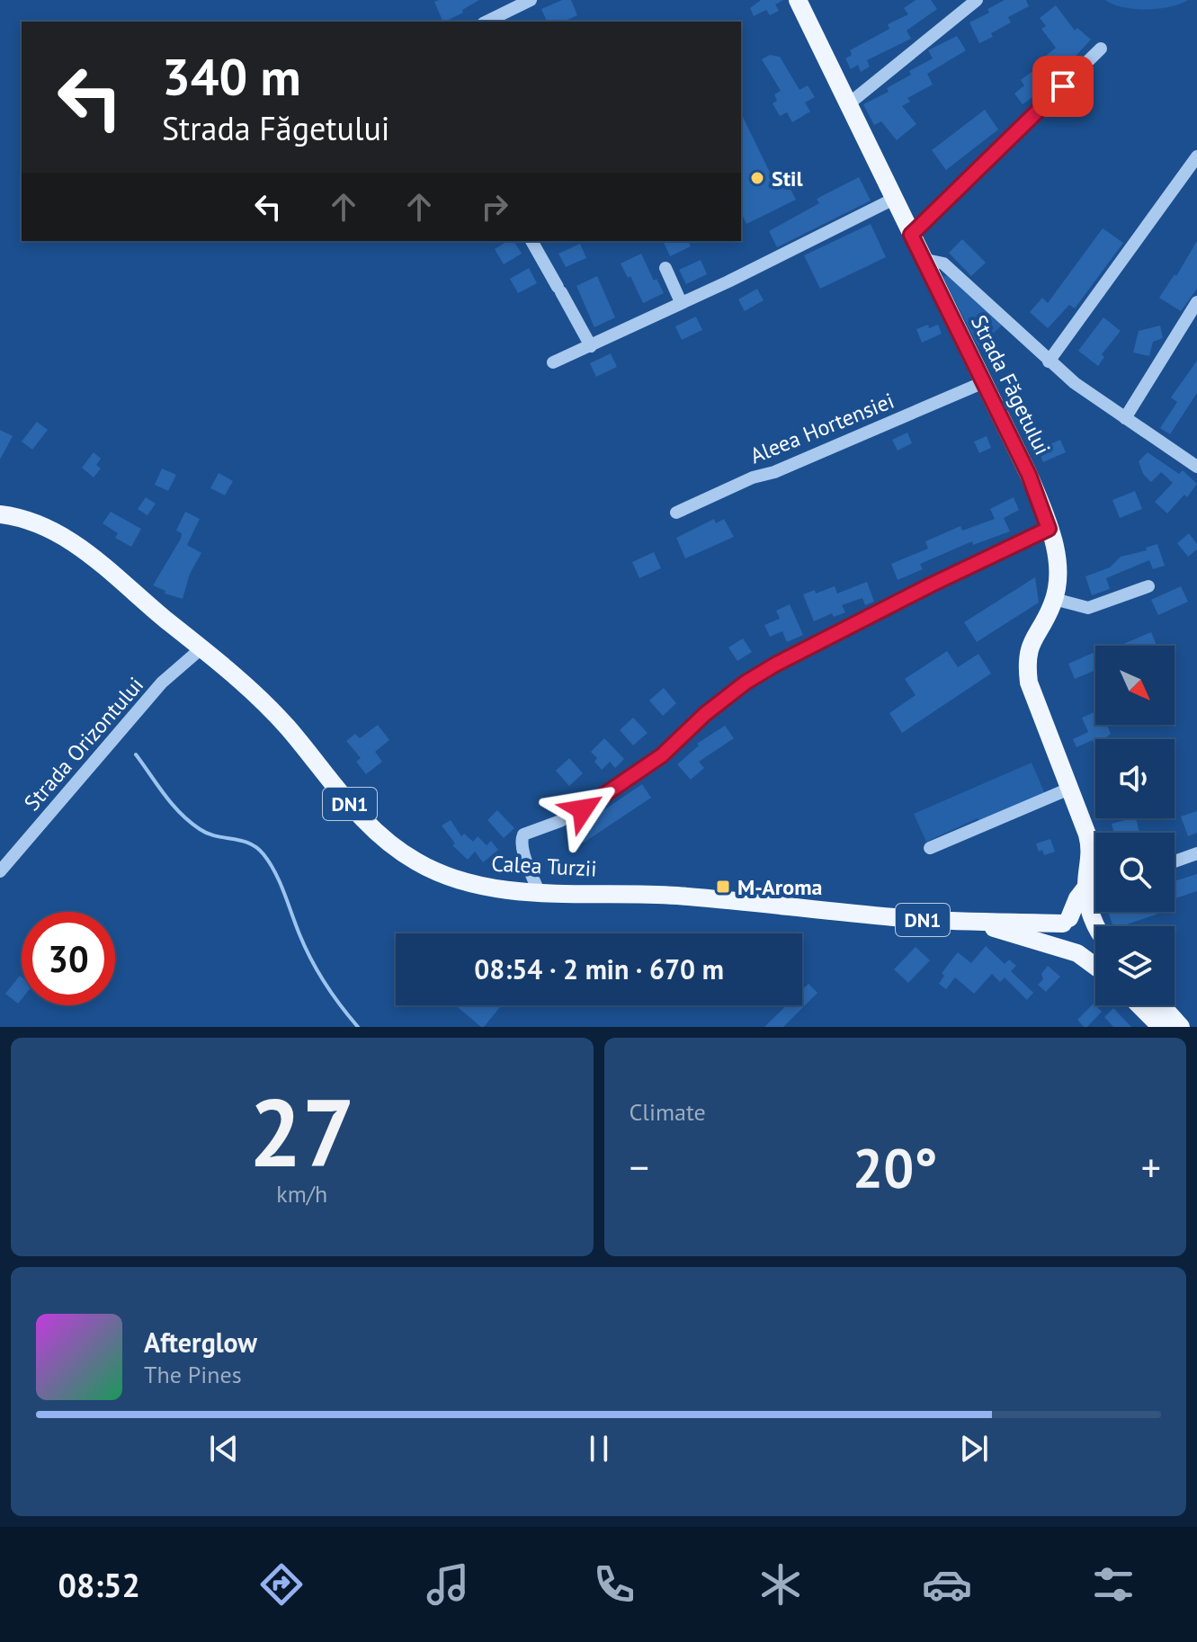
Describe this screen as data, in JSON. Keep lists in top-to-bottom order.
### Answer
{
  "streets": {
    "main road": ["Strada Făgetului", "DN1", "Calea Turzii"],
    "street": ["Aleea Hortensiei", "Strada Orizontului"]
  },
  "crossings": [
    ["Strada Făgetului", "Aleea Hortensiei"],
    ["Strada Făgetului", "Calea Turzii"],
    ["Strada Orizontului", "Calea Turzii"]
  ],
  "places": {
    "other": ["Stil"],
    "transit": ["M-Aroma"]
  },
  "north": "bottom right",
  "page": {
    "turn": ["340 m", "Strada Făgetului"],
    "limit": "30",
    "trip": "08:54 · 2 min · 670 m",
    "tile": [
      ["27", "km/h"],
      "Climate"
    ],
    "heat": ["−", "20°", "+"],
    "song": ["Afterglow", "The Pines"],
    "tabs": "08:52"
  }
}
